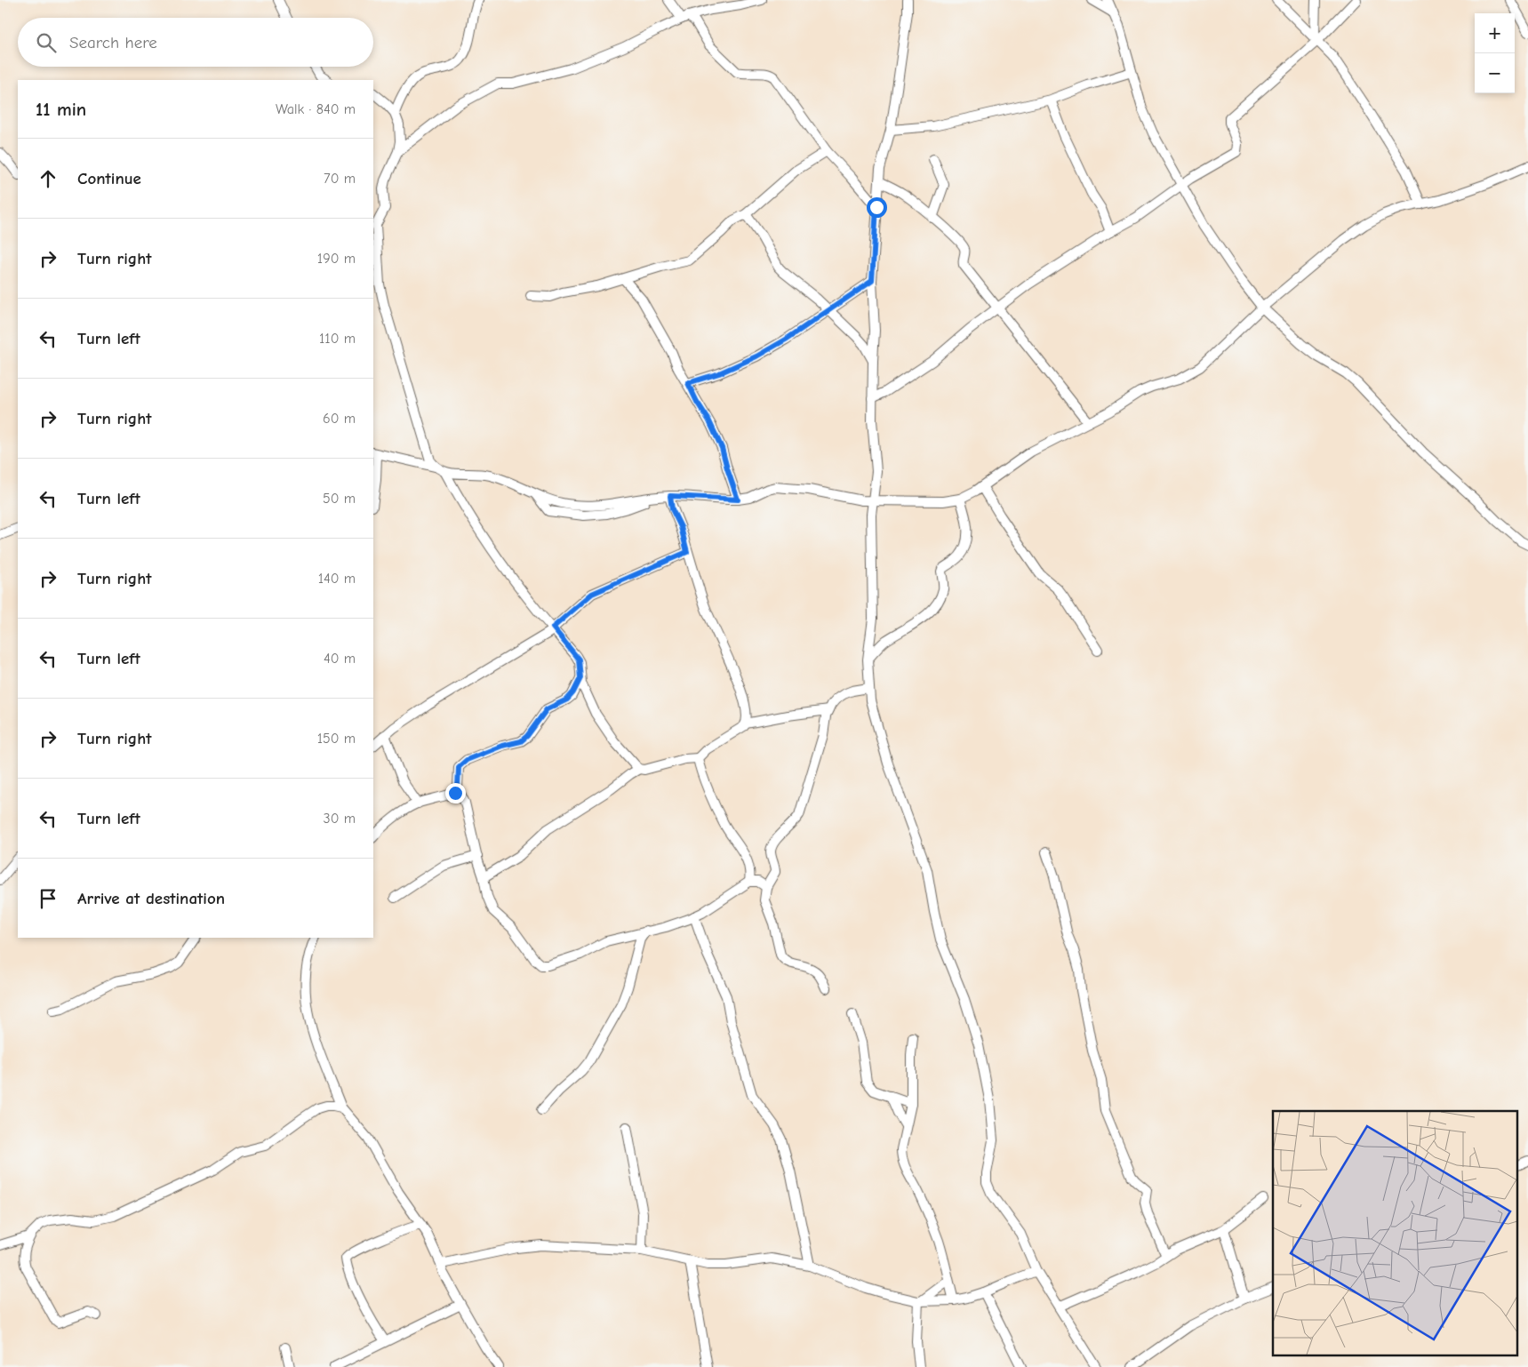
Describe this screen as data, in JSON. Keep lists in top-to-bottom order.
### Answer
{
  "page": {
    "map_buttons": ["+", "−"],
    "search": "Search here",
    "heading": ["11 min", "Walk · 840 m"],
    "list": [
      ["Continue", "70 m"],
      ["Turn right", "190 m"],
      ["Turn left", "110 m"],
      ["Turn right", "60 m"],
      ["Turn left", "50 m"],
      ["Turn right", "140 m"],
      ["Turn left", "40 m"],
      ["Turn right", "150 m"],
      ["Turn left", "30 m"],
      "Arrive at destination"
    ]
  }
}
